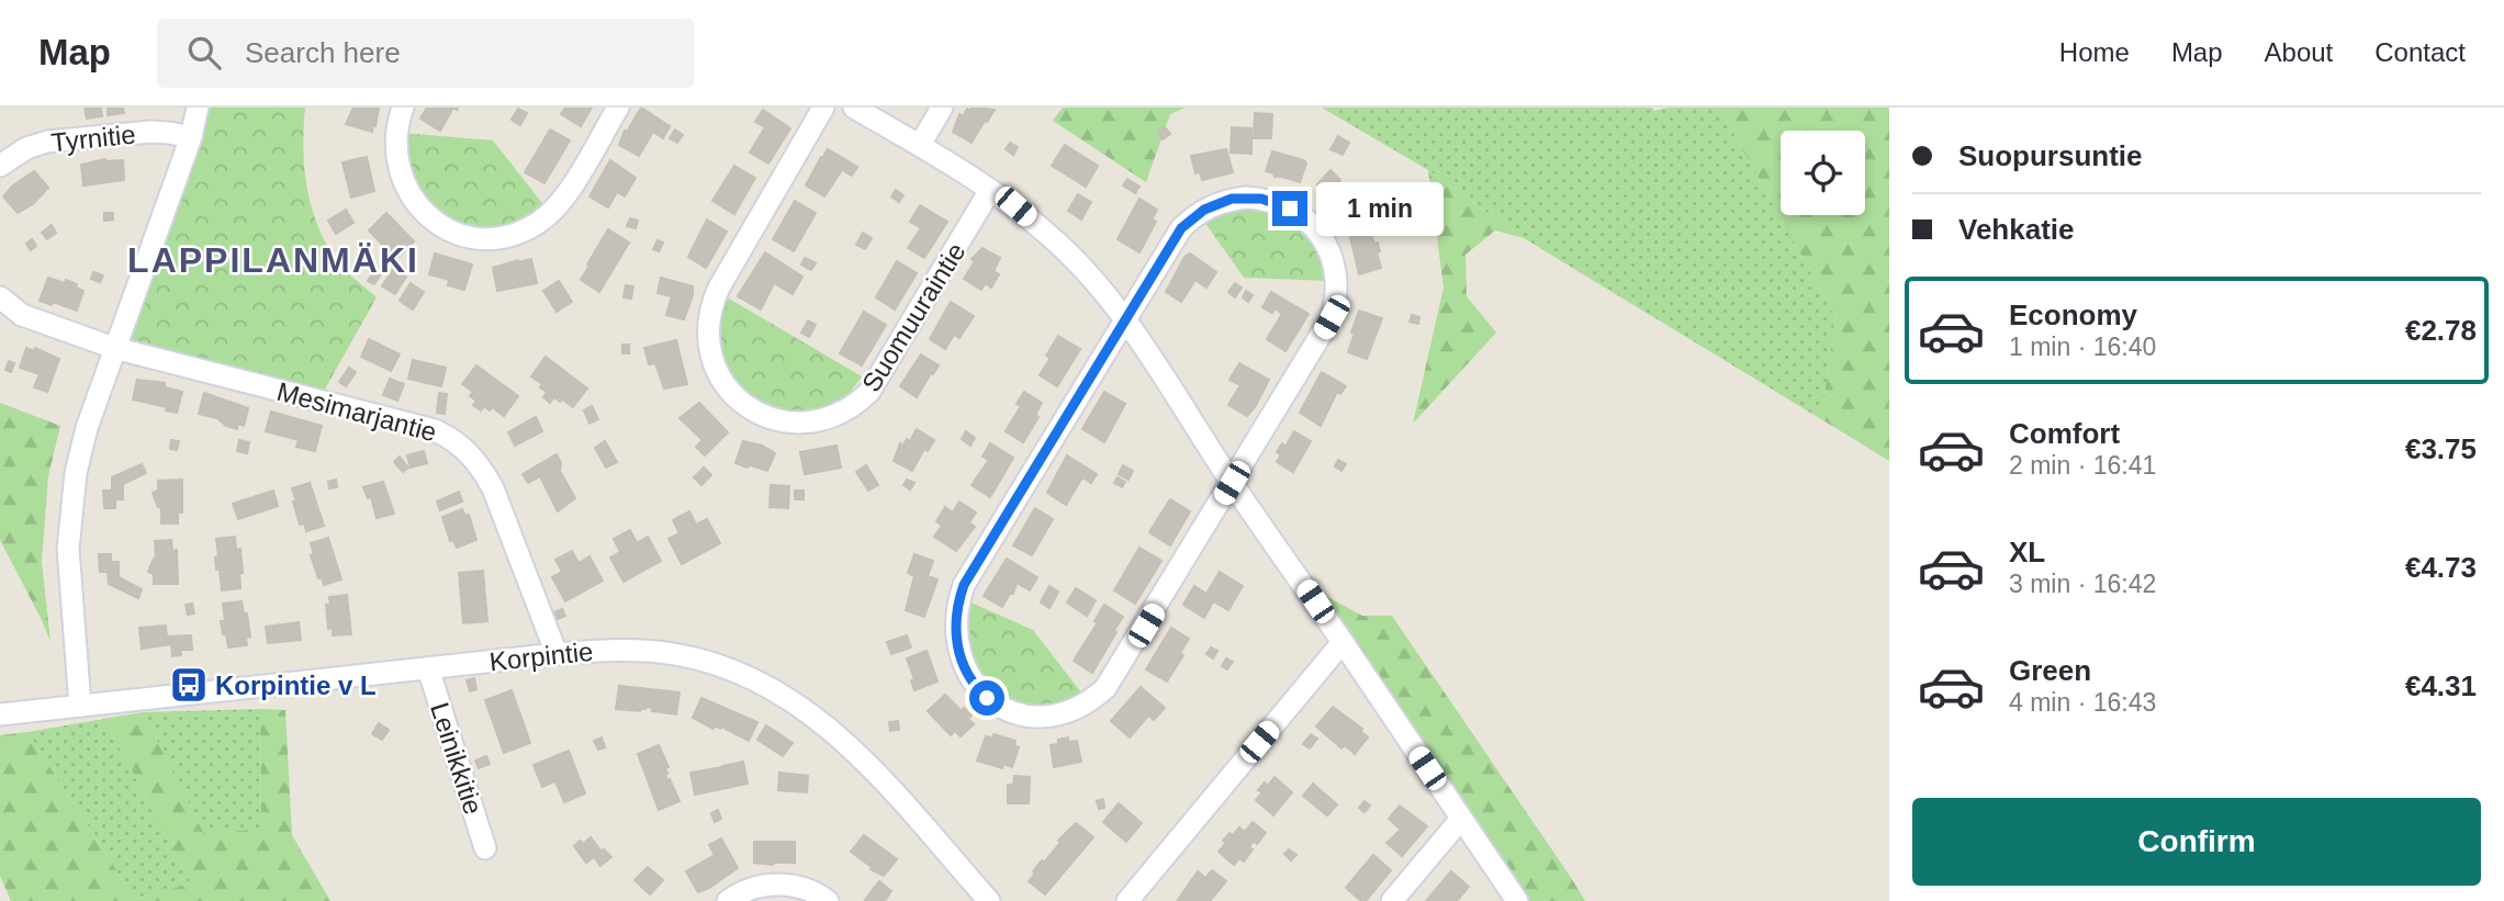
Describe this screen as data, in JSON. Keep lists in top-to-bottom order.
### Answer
{
  "streets": {
    "street": [
      "Tyrnitie",
      "Suomuuraintie",
      "Mesimarjantie",
      "Korpintie",
      "Leinikkitie"
    ]
  },
  "crossings": [
    ["Mesimarjantie", "Korpintie"],
    ["Korpintie", "Leinikkitie"]
  ],
  "districts": ["LAPPILANMÄKI"],
  "places": {
    "bus stop": ["Korpintie v L"]
  },
  "page": {
    "header": "Map",
    "search": "Search here",
    "nav": [
      "Home",
      "Map",
      "About",
      "Contact"
    ],
    "banner": ["Suopursuntie", "Vehkatie"],
    "bubble": "1 min",
    "list": [
      {
        "name": "Economy",
        "note": "1 min · 16:40",
        "value": "€2.78"
      },
      {
        "name": "Comfort",
        "note": "2 min · 16:41",
        "value": "€3.75"
      },
      {
        "name": "XL",
        "note": "3 min · 16:42",
        "value": "€4.73"
      },
      {
        "name": "Green",
        "note": "4 min · 16:43",
        "value": "€4.31"
      }
    ],
    "buttons": "Confirm"
  }
}
